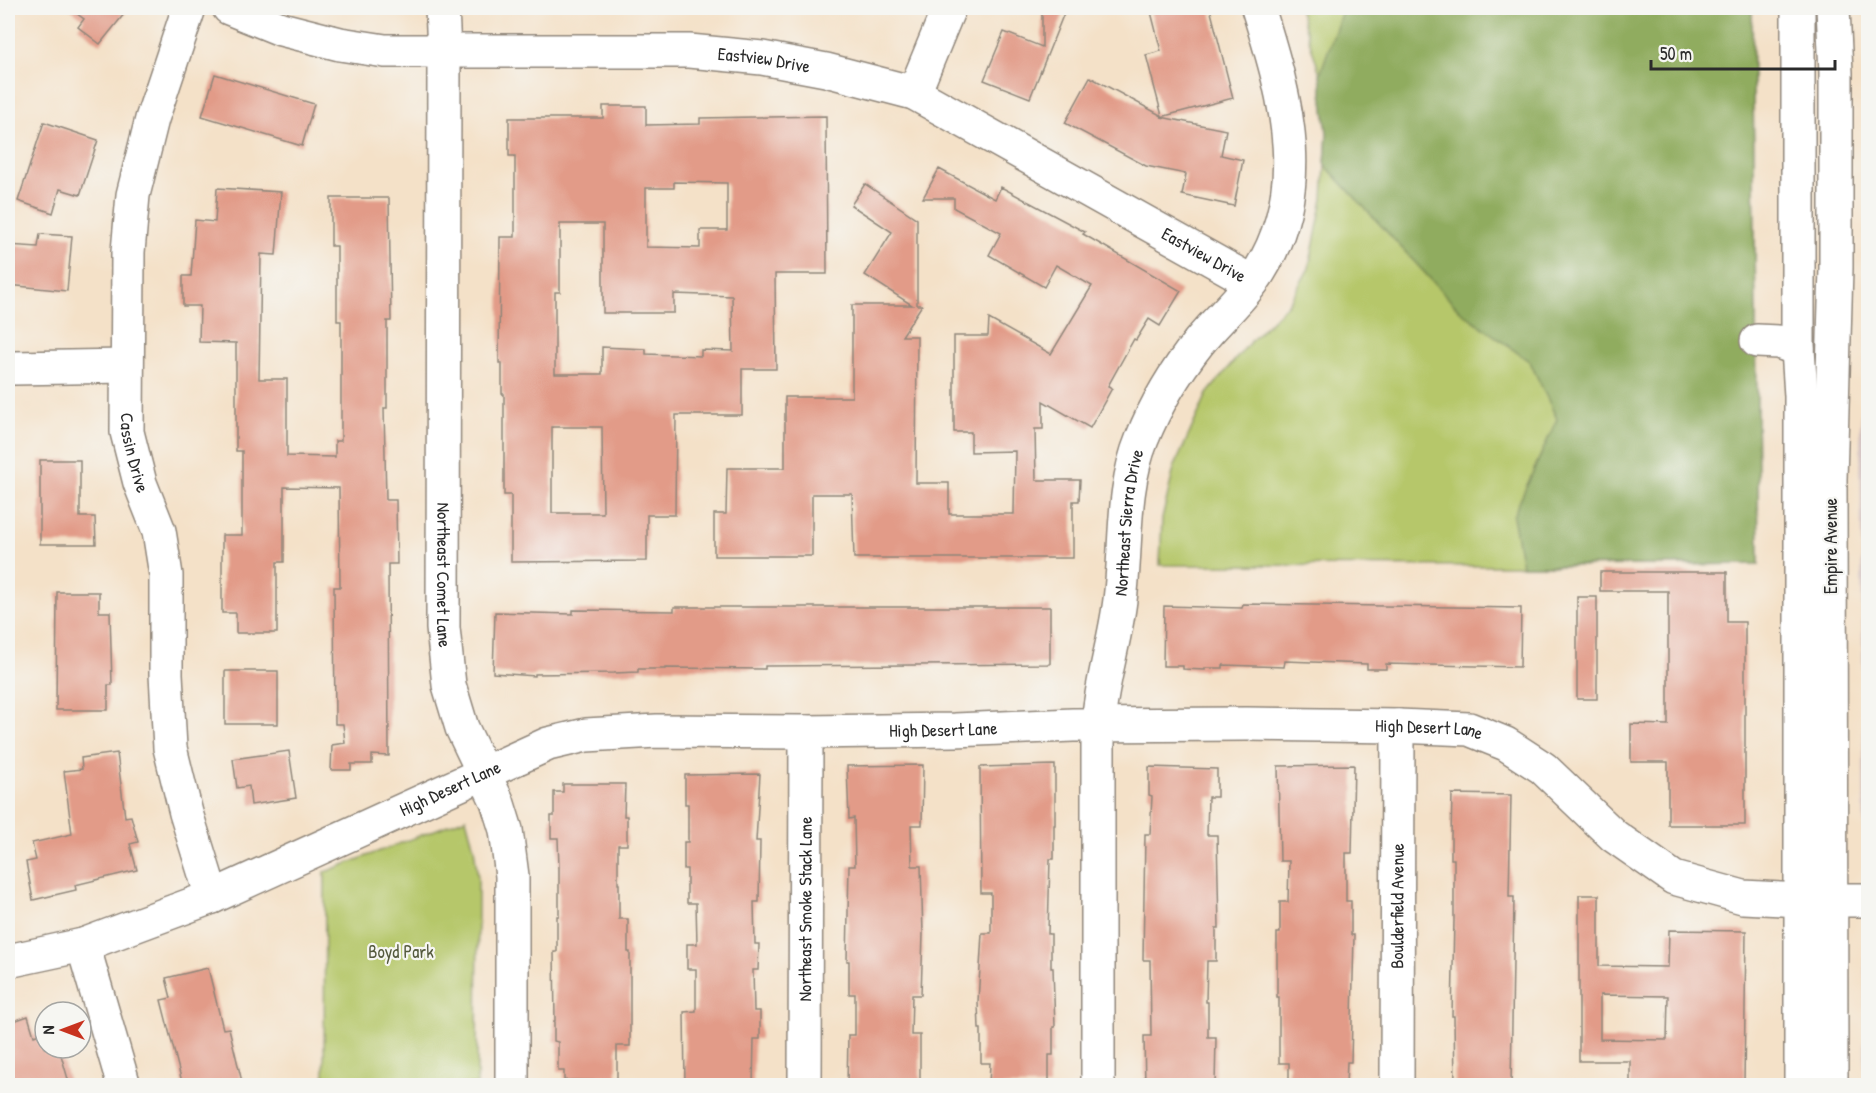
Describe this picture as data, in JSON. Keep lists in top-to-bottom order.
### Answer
{
  "streets": {
    "main road": [
      "Eastview Drive",
      "Cassin Drive",
      "Northeast Sierra Drive",
      "Empire Avenue",
      "Northeast Comet Lane",
      "High Desert Lane",
      "Boulderfield Avenue",
      "Northeast Smoke Stack Lane"
    ]
  },
  "crossings": [
    ["Eastview Drive", "Northeast Sierra Drive"],
    ["Eastview Drive", "Northeast Comet Lane"],
    ["Cassin Drive", "High Desert Lane"],
    ["Northeast Sierra Drive", "High Desert Lane"],
    ["Empire Avenue", "High Desert Lane"],
    ["Northeast Comet Lane", "High Desert Lane"],
    ["High Desert Lane", "Boulderfield Avenue"],
    ["High Desert Lane", "Northeast Smoke Stack Lane"]
  ],
  "parks": ["Boyd Park"],
  "scale_bar": "50 m",
  "north": "left"
}
